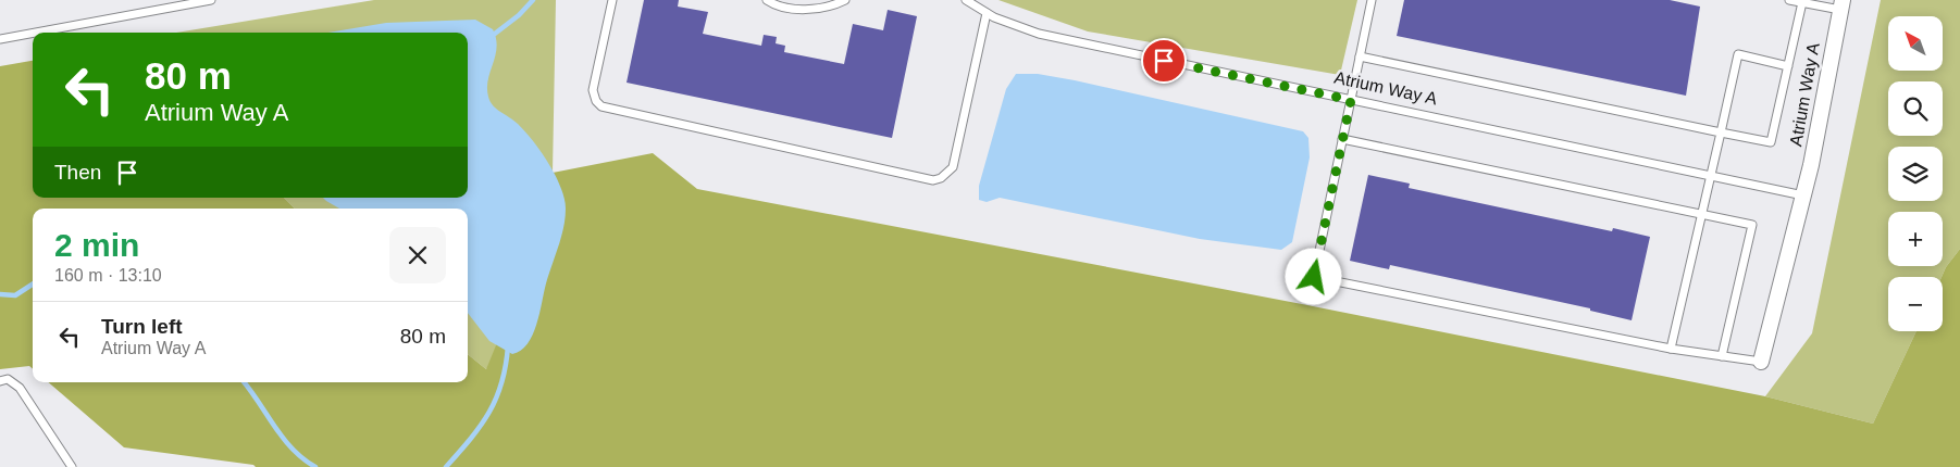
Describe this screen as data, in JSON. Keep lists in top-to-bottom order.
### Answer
{
  "streets": {
    "street": ["Atrium Way A"]
  },
  "north": "top left",
  "page": {
    "map_buttons": ["+", "−"],
    "turn": ["80 m", "Atrium Way A"],
    "then": "Then",
    "heading": ["2 min", "160 m · 13:10"],
    "list": [
      {
        "name": "Turn left",
        "note": "Atrium Way A",
        "value": "80 m"
      }
    ]
  }
}
